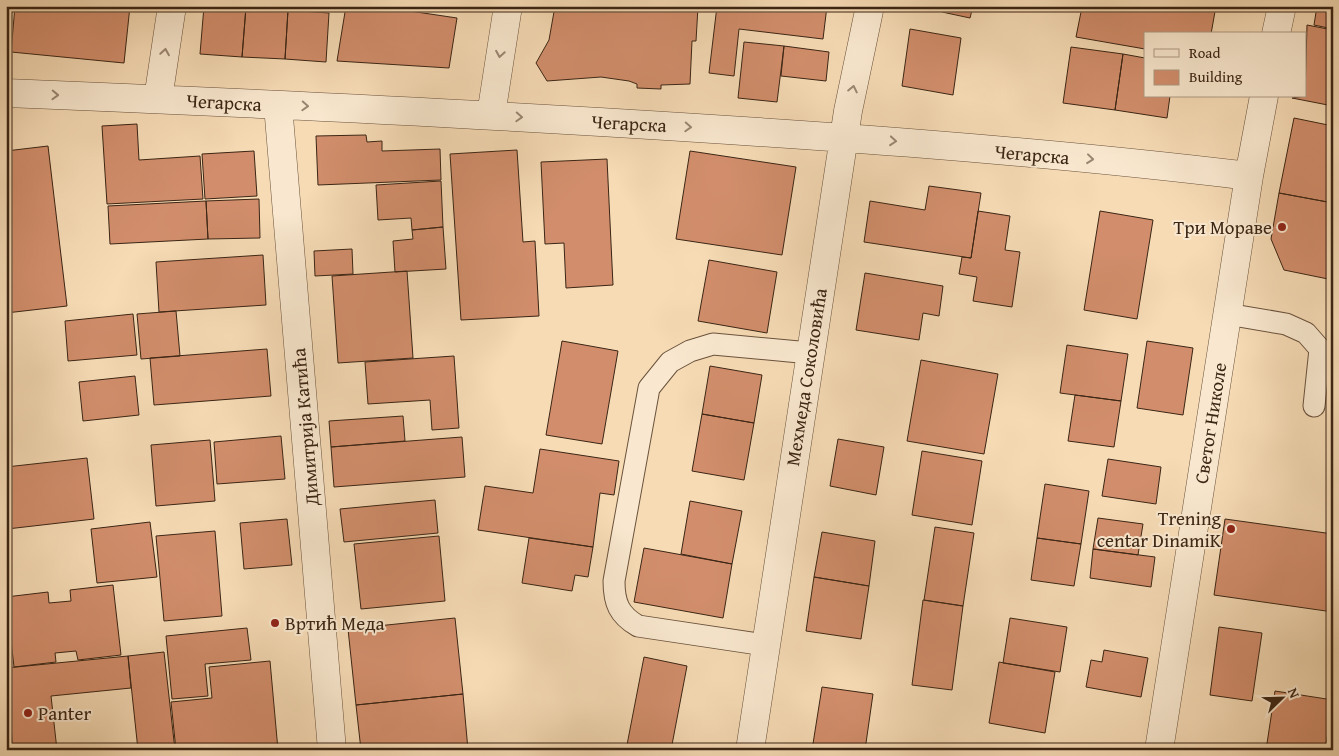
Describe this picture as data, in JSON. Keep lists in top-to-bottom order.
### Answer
{
  "streets": {
    "street": [
      "Чегарска",
      "Мехмеда Соколовића",
      "Светог Николе",
      "Димитрија Катића"
    ]
  },
  "crossings": [
    ["Чегарска", "Мехмеда Соколовића"],
    ["Чегарска", "Светог Николе"],
    ["Чегарска", "Димитрија Катића"]
  ],
  "one_way": ["Чегарска"],
  "places": [
    "Три Мораве",
    "Trening centar DinamiK",
    "Вртић Меда",
    "Panter"
  ],
  "legend": ["Road", "Building"],
  "north": "top right"
}
